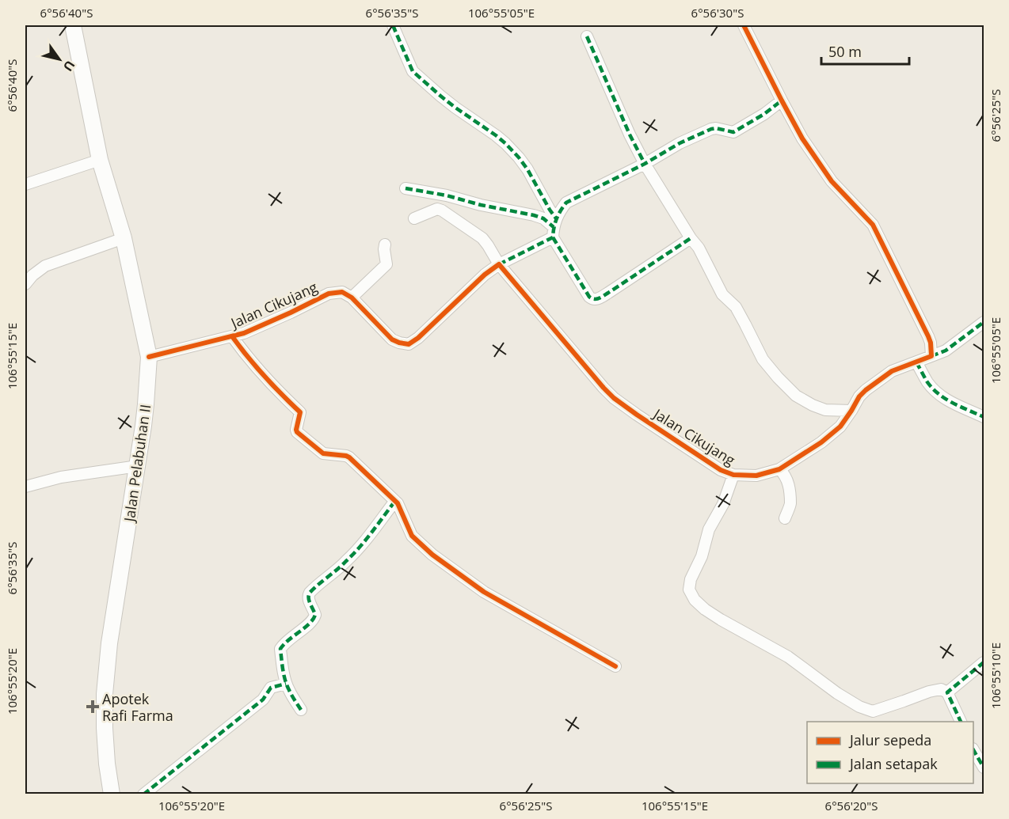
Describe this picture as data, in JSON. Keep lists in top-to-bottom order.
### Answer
{
  "streets": {
    "main road": ["Jalan Pelabuhan II"],
    "street": ["Jalan Cikujang"]
  },
  "crossings": [
    ["Jalan Cikujang", "Jalan Pelabuhan II"]
  ],
  "places": {
    "health": ["Apotek Rafi Farma"]
  },
  "legend": ["Jalur sepeda", "Jalan setapak"],
  "scale_bar": "50 m",
  "north": "bottom right",
  "coordinates": [
    "6°56'40\"S",
    "6°56'35\"S",
    "106°55'05\"E",
    "6°56'30\"S",
    "6°56'25\"S",
    "106°55'15\"E",
    "106°55'10\"E",
    "106°55'20\"E",
    "6°56'20\"S"
  ]
}
